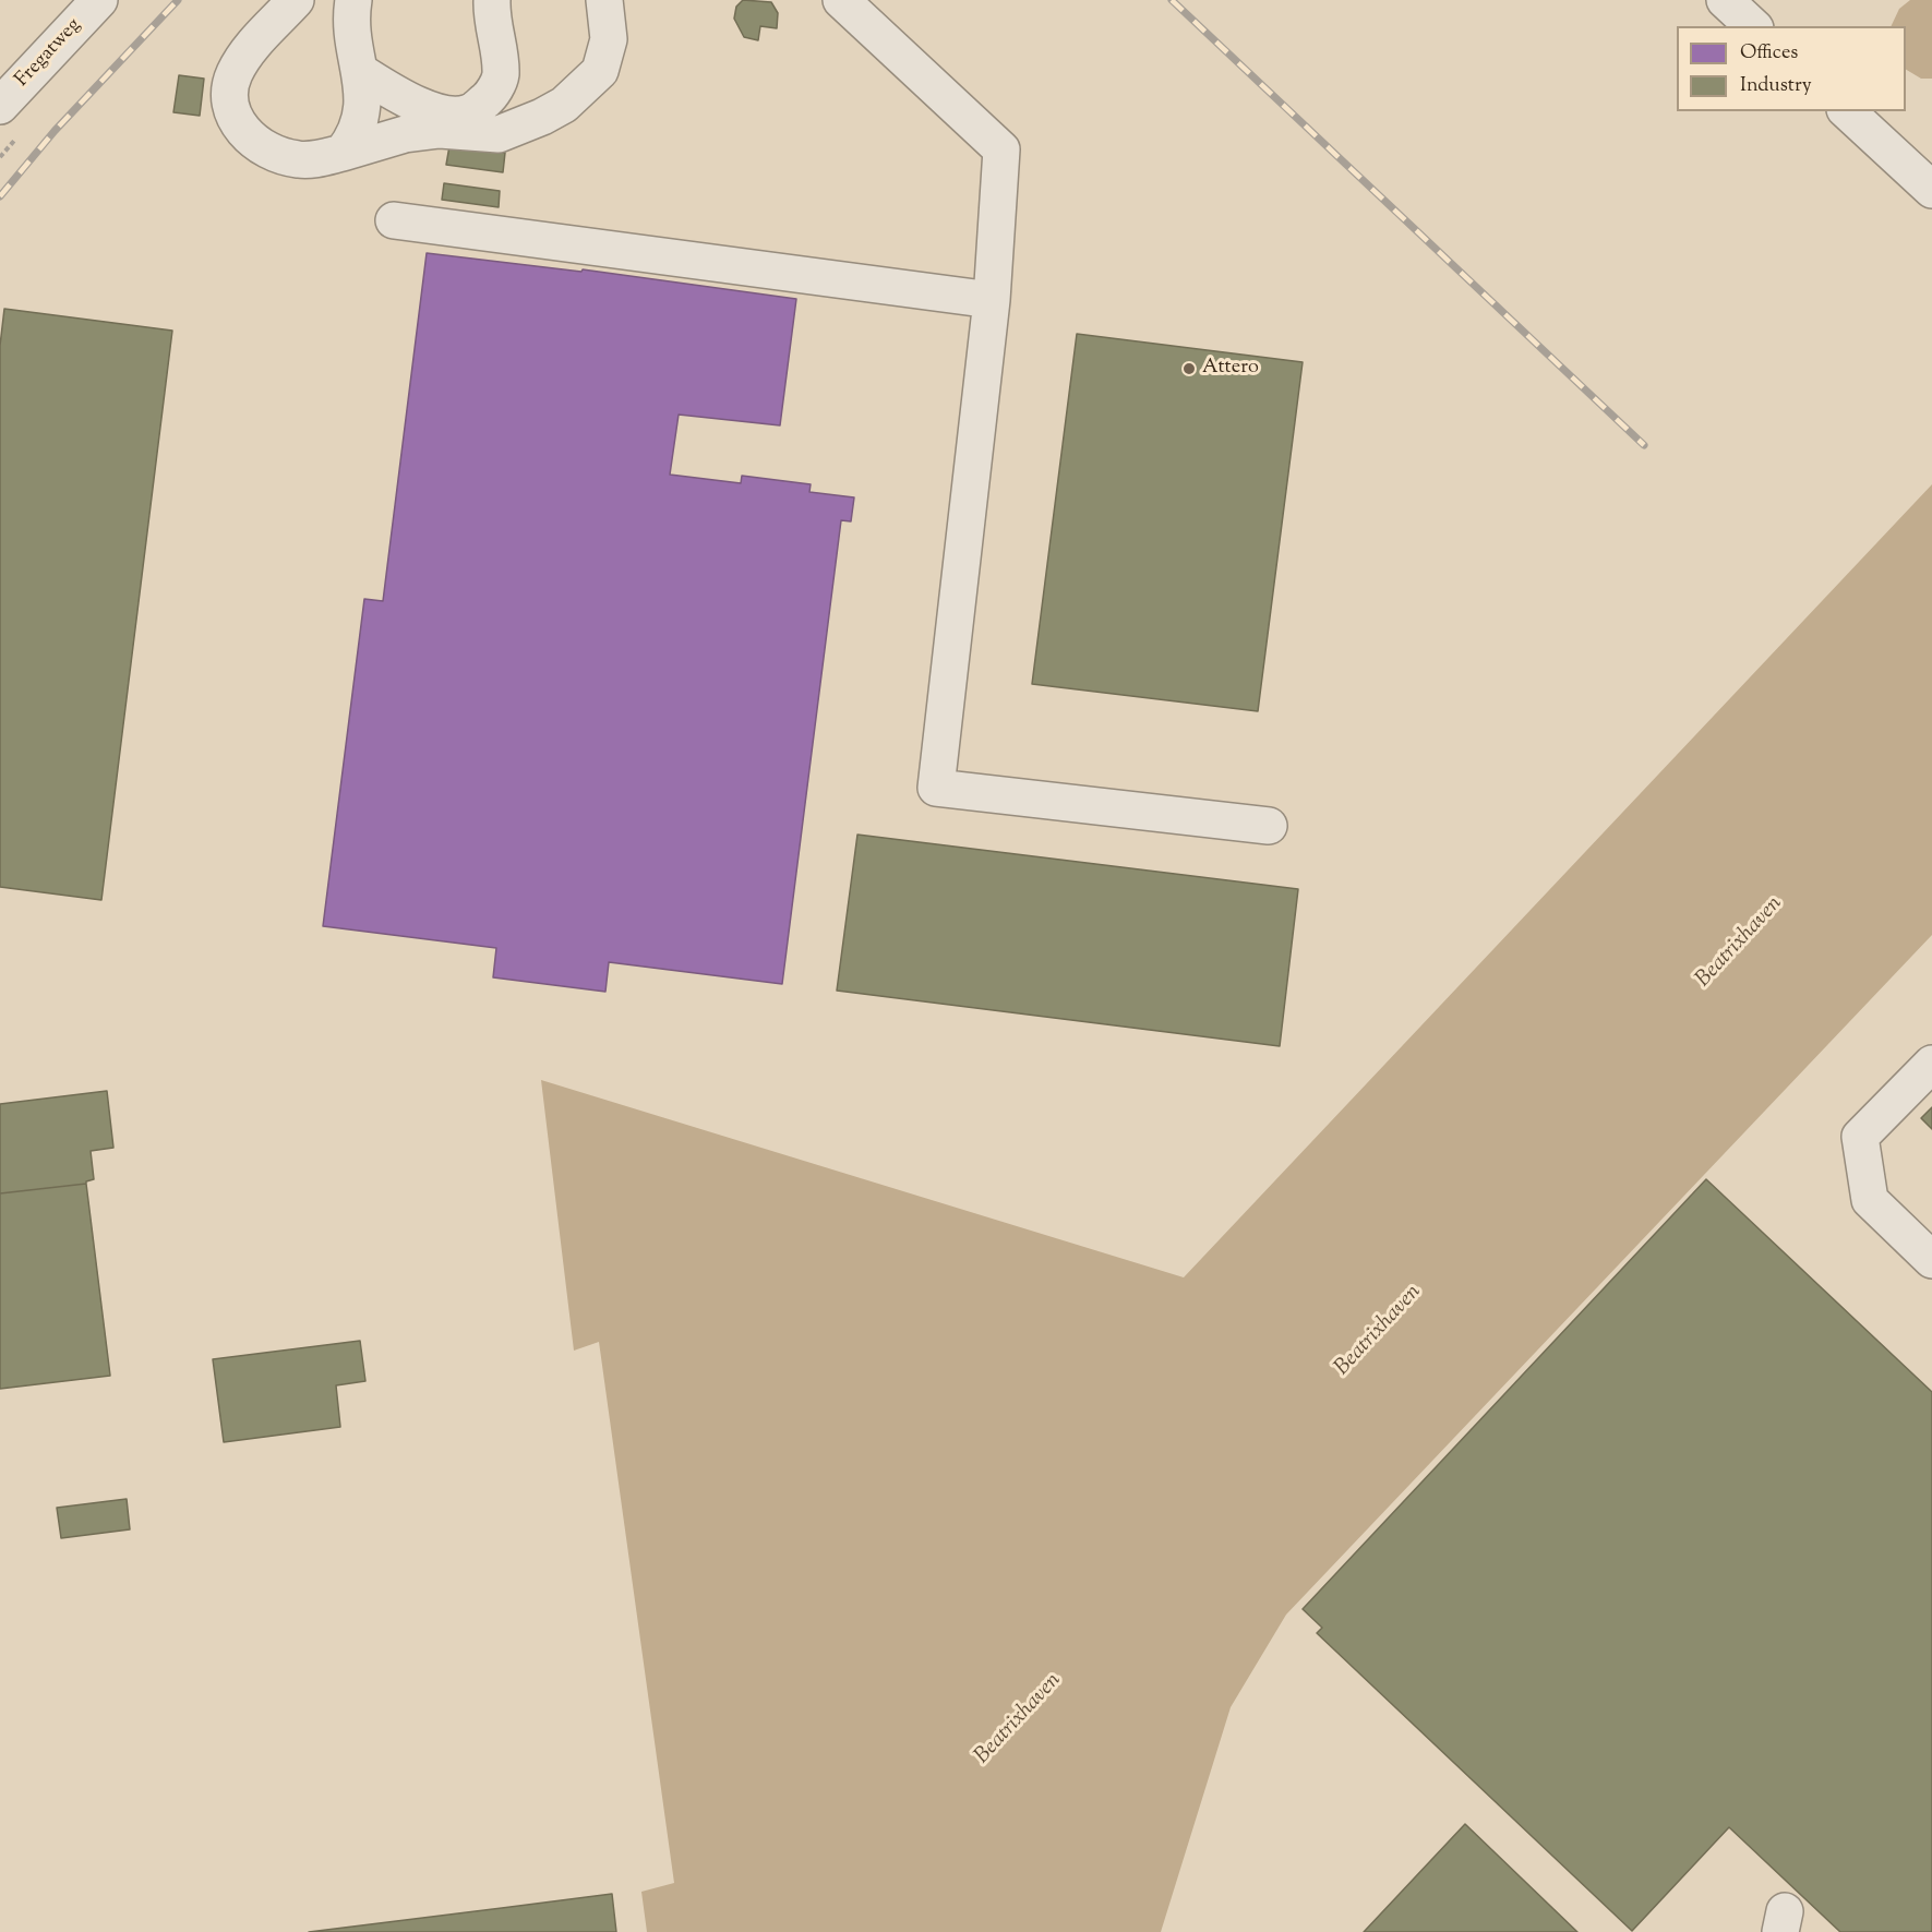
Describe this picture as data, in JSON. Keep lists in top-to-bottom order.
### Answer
{
  "streets": {
    "street": ["Fregatweg"]
  },
  "water": ["Beatrixhaven"],
  "places": ["Attero"],
  "legend": ["Offices", "Industry"]
}
